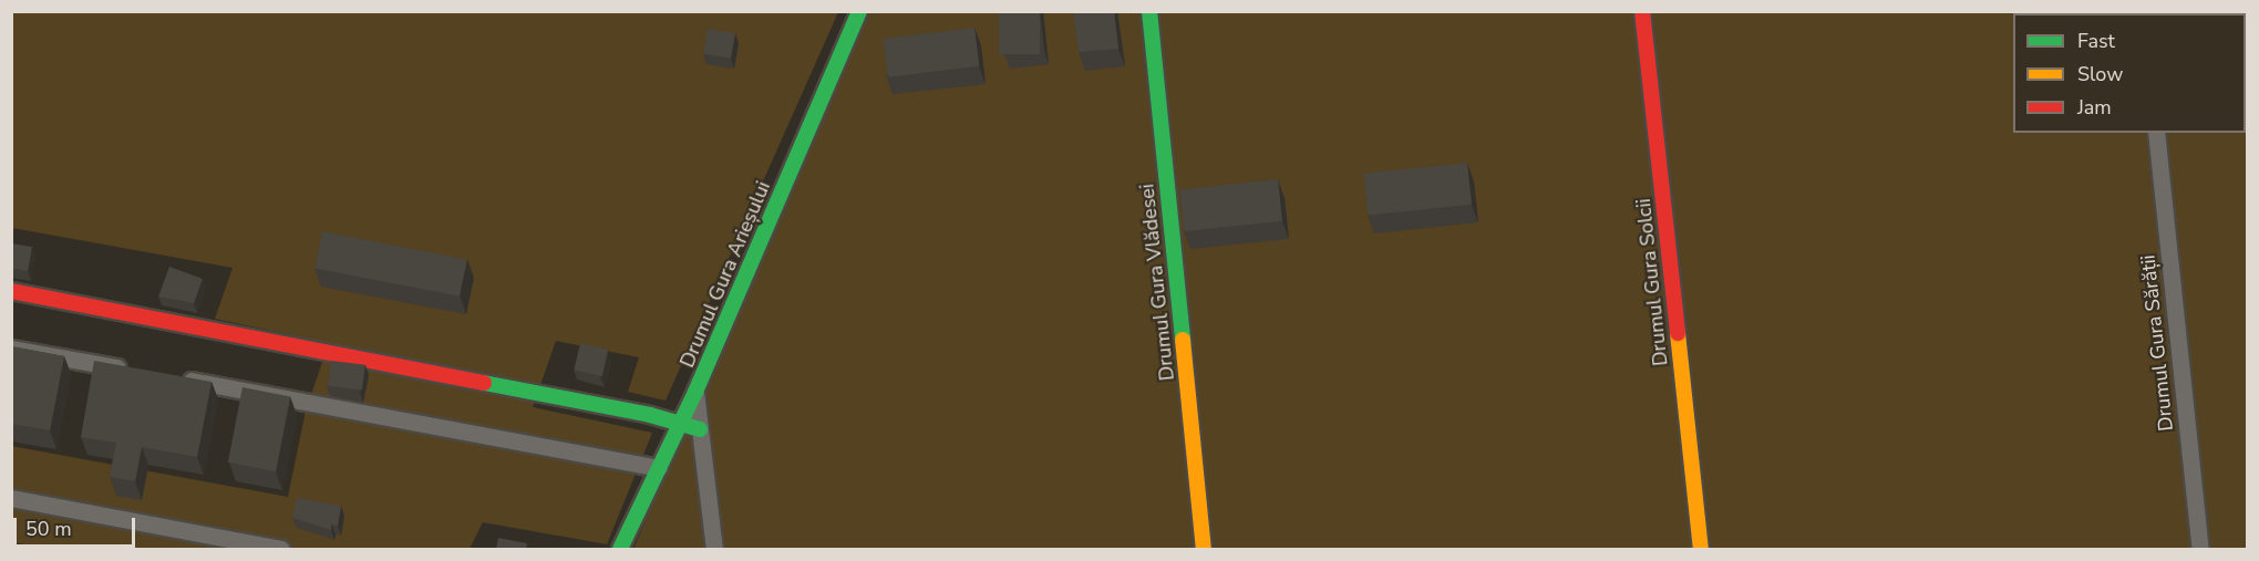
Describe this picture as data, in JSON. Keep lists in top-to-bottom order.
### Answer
{
  "streets": {
    "street": [
      "Drumul Gura Arieșului",
      "Drumul Gura Vlădesei",
      "Drumul Gura Solcii",
      "Drumul Gura Sărății"
    ]
  },
  "legend": ["Fast", "Slow", "Jam"],
  "scale_bar": "50 m"
}
